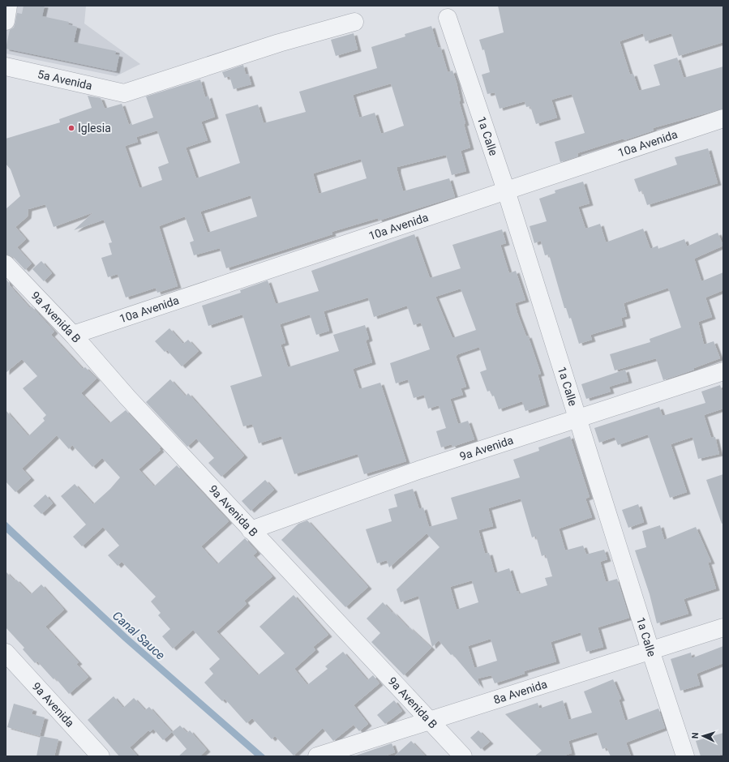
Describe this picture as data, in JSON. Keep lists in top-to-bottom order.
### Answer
{
  "streets": {
    "street": [
      "5a Avenida",
      "1a Calle",
      "10a Avenida",
      "9a Avenida B",
      "9a Avenida",
      "8a Avenida"
    ]
  },
  "crossings": [
    ["1a Calle", "10a Avenida"],
    ["1a Calle", "9a Avenida"],
    ["1a Calle", "8a Avenida"],
    ["10a Avenida", "9a Avenida B"],
    ["9a Avenida B", "9a Avenida"],
    ["9a Avenida B", "8a Avenida"]
  ],
  "water": ["Canal Sauce"],
  "places": ["Iglesia"],
  "north": "left"
}
